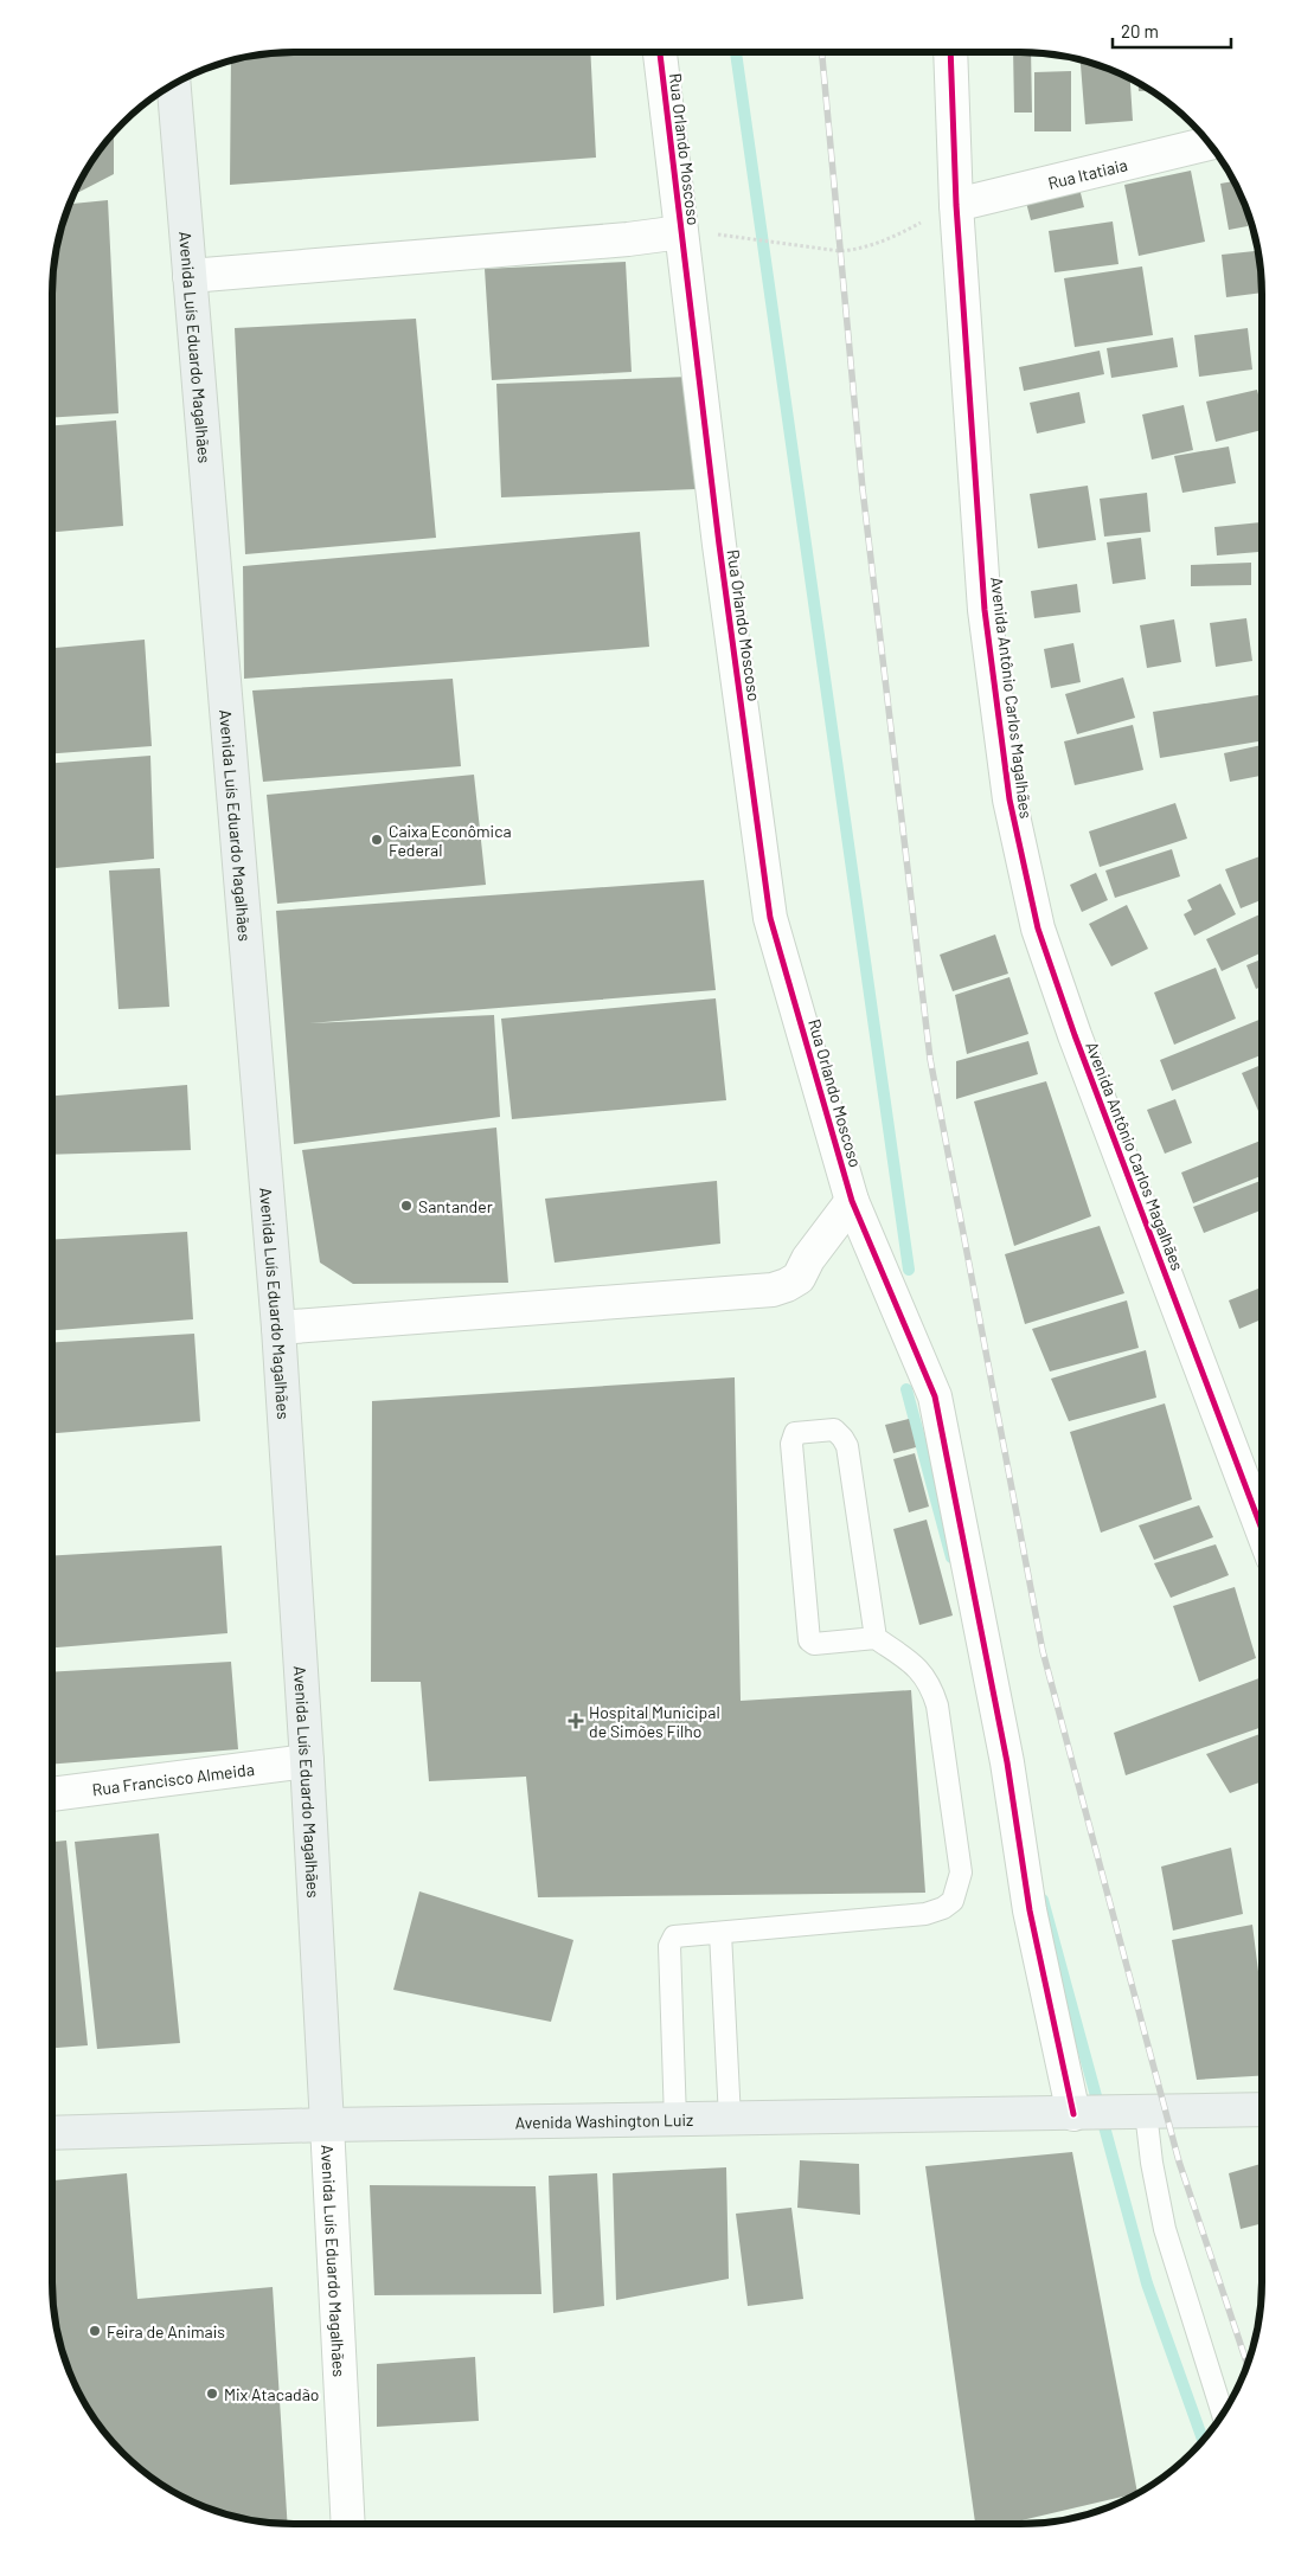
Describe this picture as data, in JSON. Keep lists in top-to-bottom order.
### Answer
{
  "streets": {
    "main road": ["Avenida Luís Eduardo Magalhães", "Avenida Washington Luiz"],
    "street": [
      "Rua Orlando Moscoso",
      "Rua Itatiaia",
      "Avenida Antônio Carlos Magalhães",
      "Rua Francisco Almeida"
    ]
  },
  "crossings": [
    ["Rua Orlando Moscoso", "Avenida Washington Luiz"],
    ["Rua Itatiaia", "Avenida Antônio Carlos Magalhães"],
    ["Avenida Luís Eduardo Magalhães", "Rua Francisco Almeida"],
    ["Avenida Luís Eduardo Magalhães", "Avenida Washington Luiz"]
  ],
  "places": {
    "other": [
      "Caixa Econômica Federal",
      "Santander",
      "Feira de Animais",
      "Mix Atacadão"
    ],
    "health": ["Hospital Municipal de Simões Filho"]
  },
  "scale_bar": "20 m"
}
